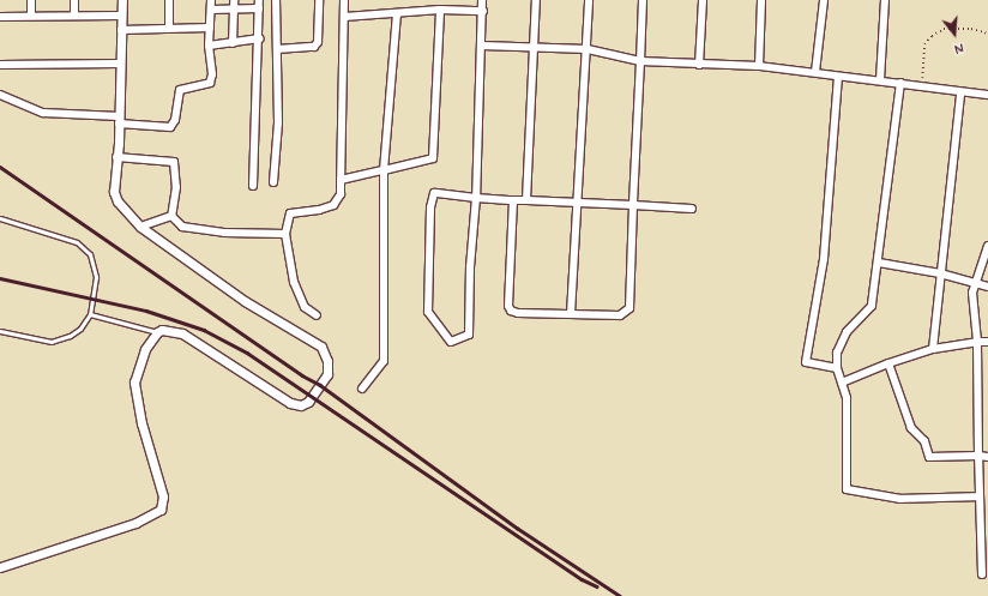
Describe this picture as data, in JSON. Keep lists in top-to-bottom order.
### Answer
{
  "north": "bottom"
}
